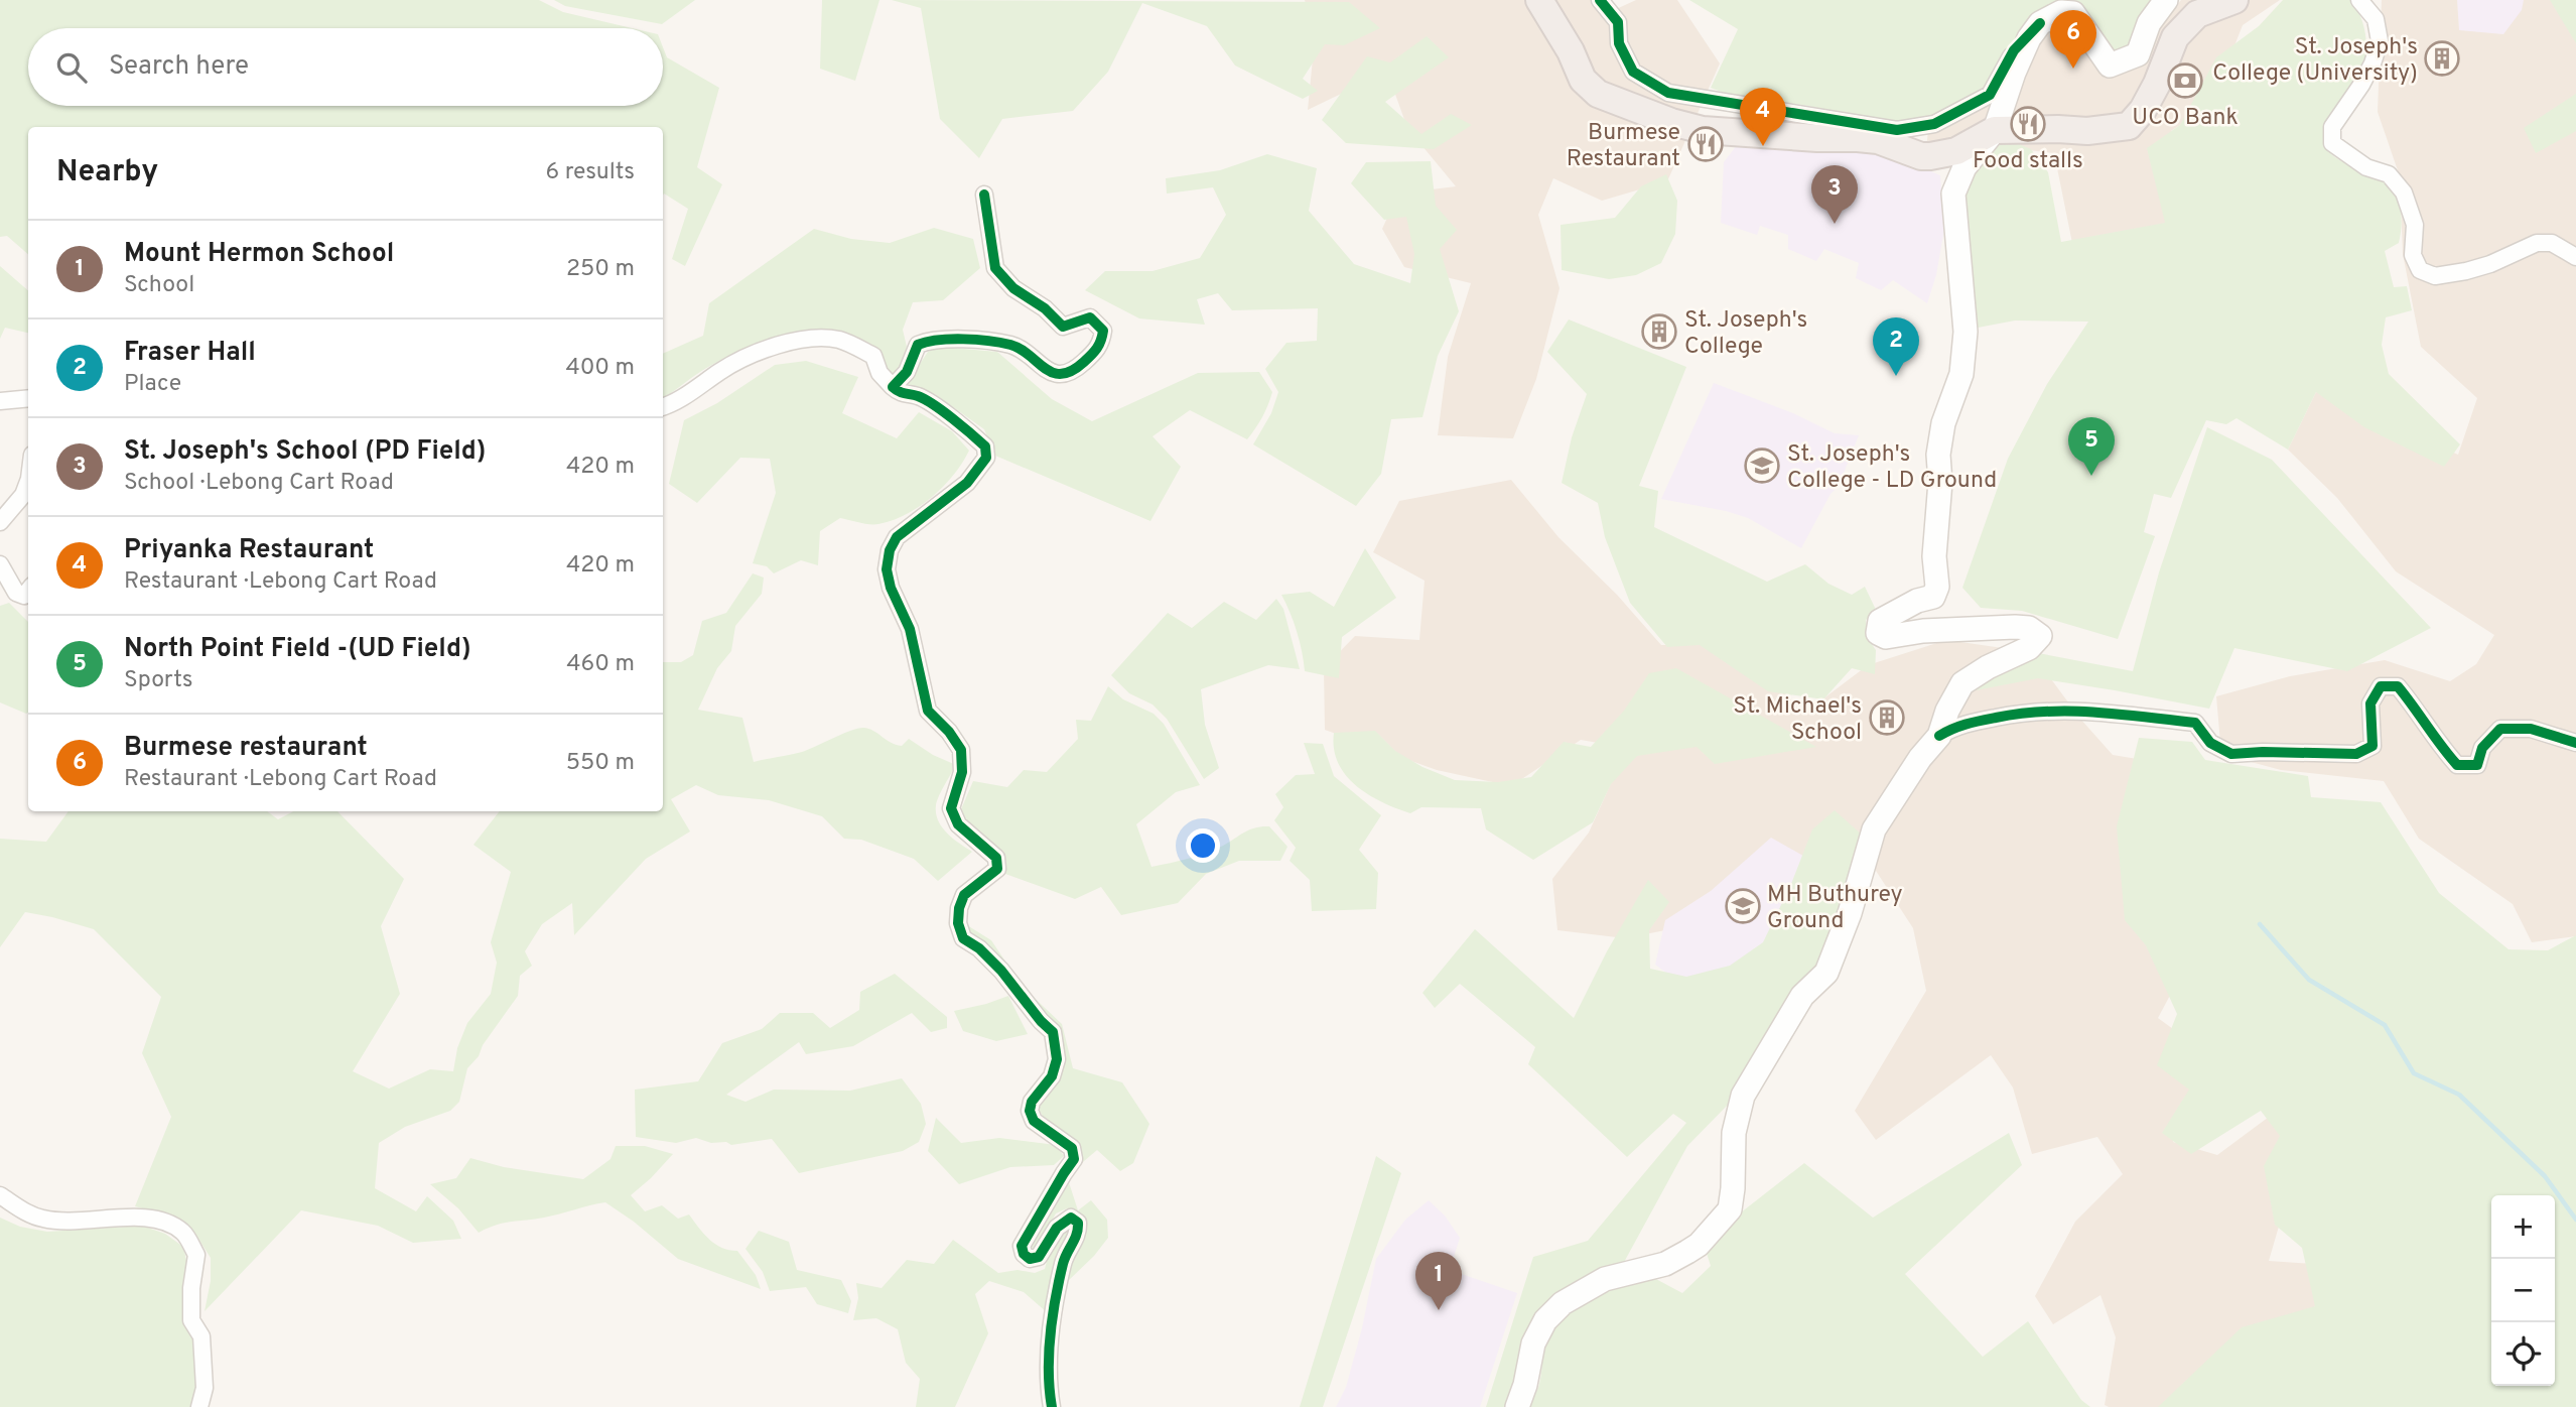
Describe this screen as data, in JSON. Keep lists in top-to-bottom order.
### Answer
{
  "places": {
    "building": ["St. Joseph's College (University)", "St. Joseph's College", "St. Michael's School"],
    "bank": ["UCO Bank"],
    "restaurant": ["Food stalls", "Burmese Restaurant"],
    "school or university": ["St. Joseph's College - LD Ground", "MH Buthurey Ground"]
  },
  "page": {
    "pins": [
      "6",
      "4",
      "3",
      "2",
      "5",
      "1"
    ],
    "search": "Search here",
    "heading": ["Nearby", "6 results"],
    "list": [
      {
        "mark": "1",
        "name": "Mount Hermon School",
        "note": "School",
        "value": "250 m"
      },
      {
        "mark": "2",
        "name": "Fraser Hall",
        "note": "Place",
        "value": "400 m"
      },
      {
        "mark": "3",
        "name": "St. Joseph's School (PD Field)",
        "note": "School · Lebong Cart Road",
        "value": "420 m"
      },
      {
        "mark": "4",
        "name": "Priyanka Restaurant",
        "note": "Restaurant · Lebong Cart Road",
        "value": "420 m"
      },
      {
        "mark": "5",
        "name": "North Point Field -(UD Field)",
        "note": "Sports",
        "value": "460 m"
      },
      {
        "mark": "6",
        "name": "Burmese restaurant",
        "note": "Restaurant · Lebong Cart Road",
        "value": "550 m"
      }
    ],
    "map_buttons": ["+", "−"]
  }
}
